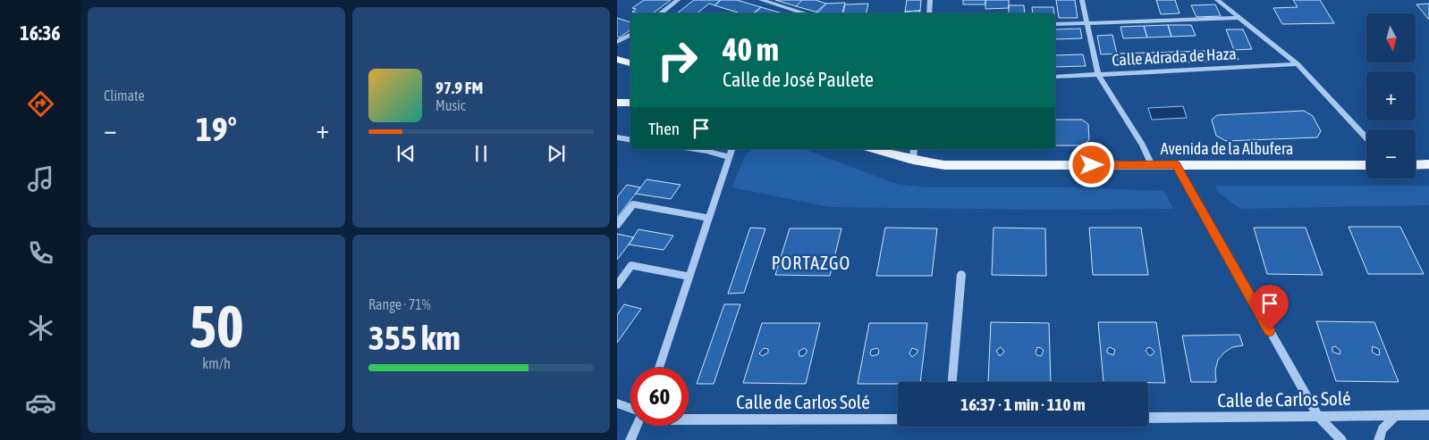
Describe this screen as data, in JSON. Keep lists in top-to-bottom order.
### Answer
{
  "streets": {
    "main road": ["Avenida de la Albufera"],
    "street": ["Calle Adrada de Haza", "Calle de Carlos Solé"]
  },
  "districts": ["PORTAZGO"],
  "north": "bottom",
  "page": {
    "tabs": "16:36",
    "tile": [
      "Climate",
      ["50", "km/h"],
      ["Range · 71%", "355 km"]
    ],
    "map_buttons": ["+", "−"],
    "turn": ["40 m", "Calle de José Paulete"],
    "song": ["97.9 FM", "Music"],
    "then": "Then",
    "heat": ["−", "19°", "+"],
    "limit": "60",
    "trip": "16:37 · 1 min · 110 m"
  }
}
